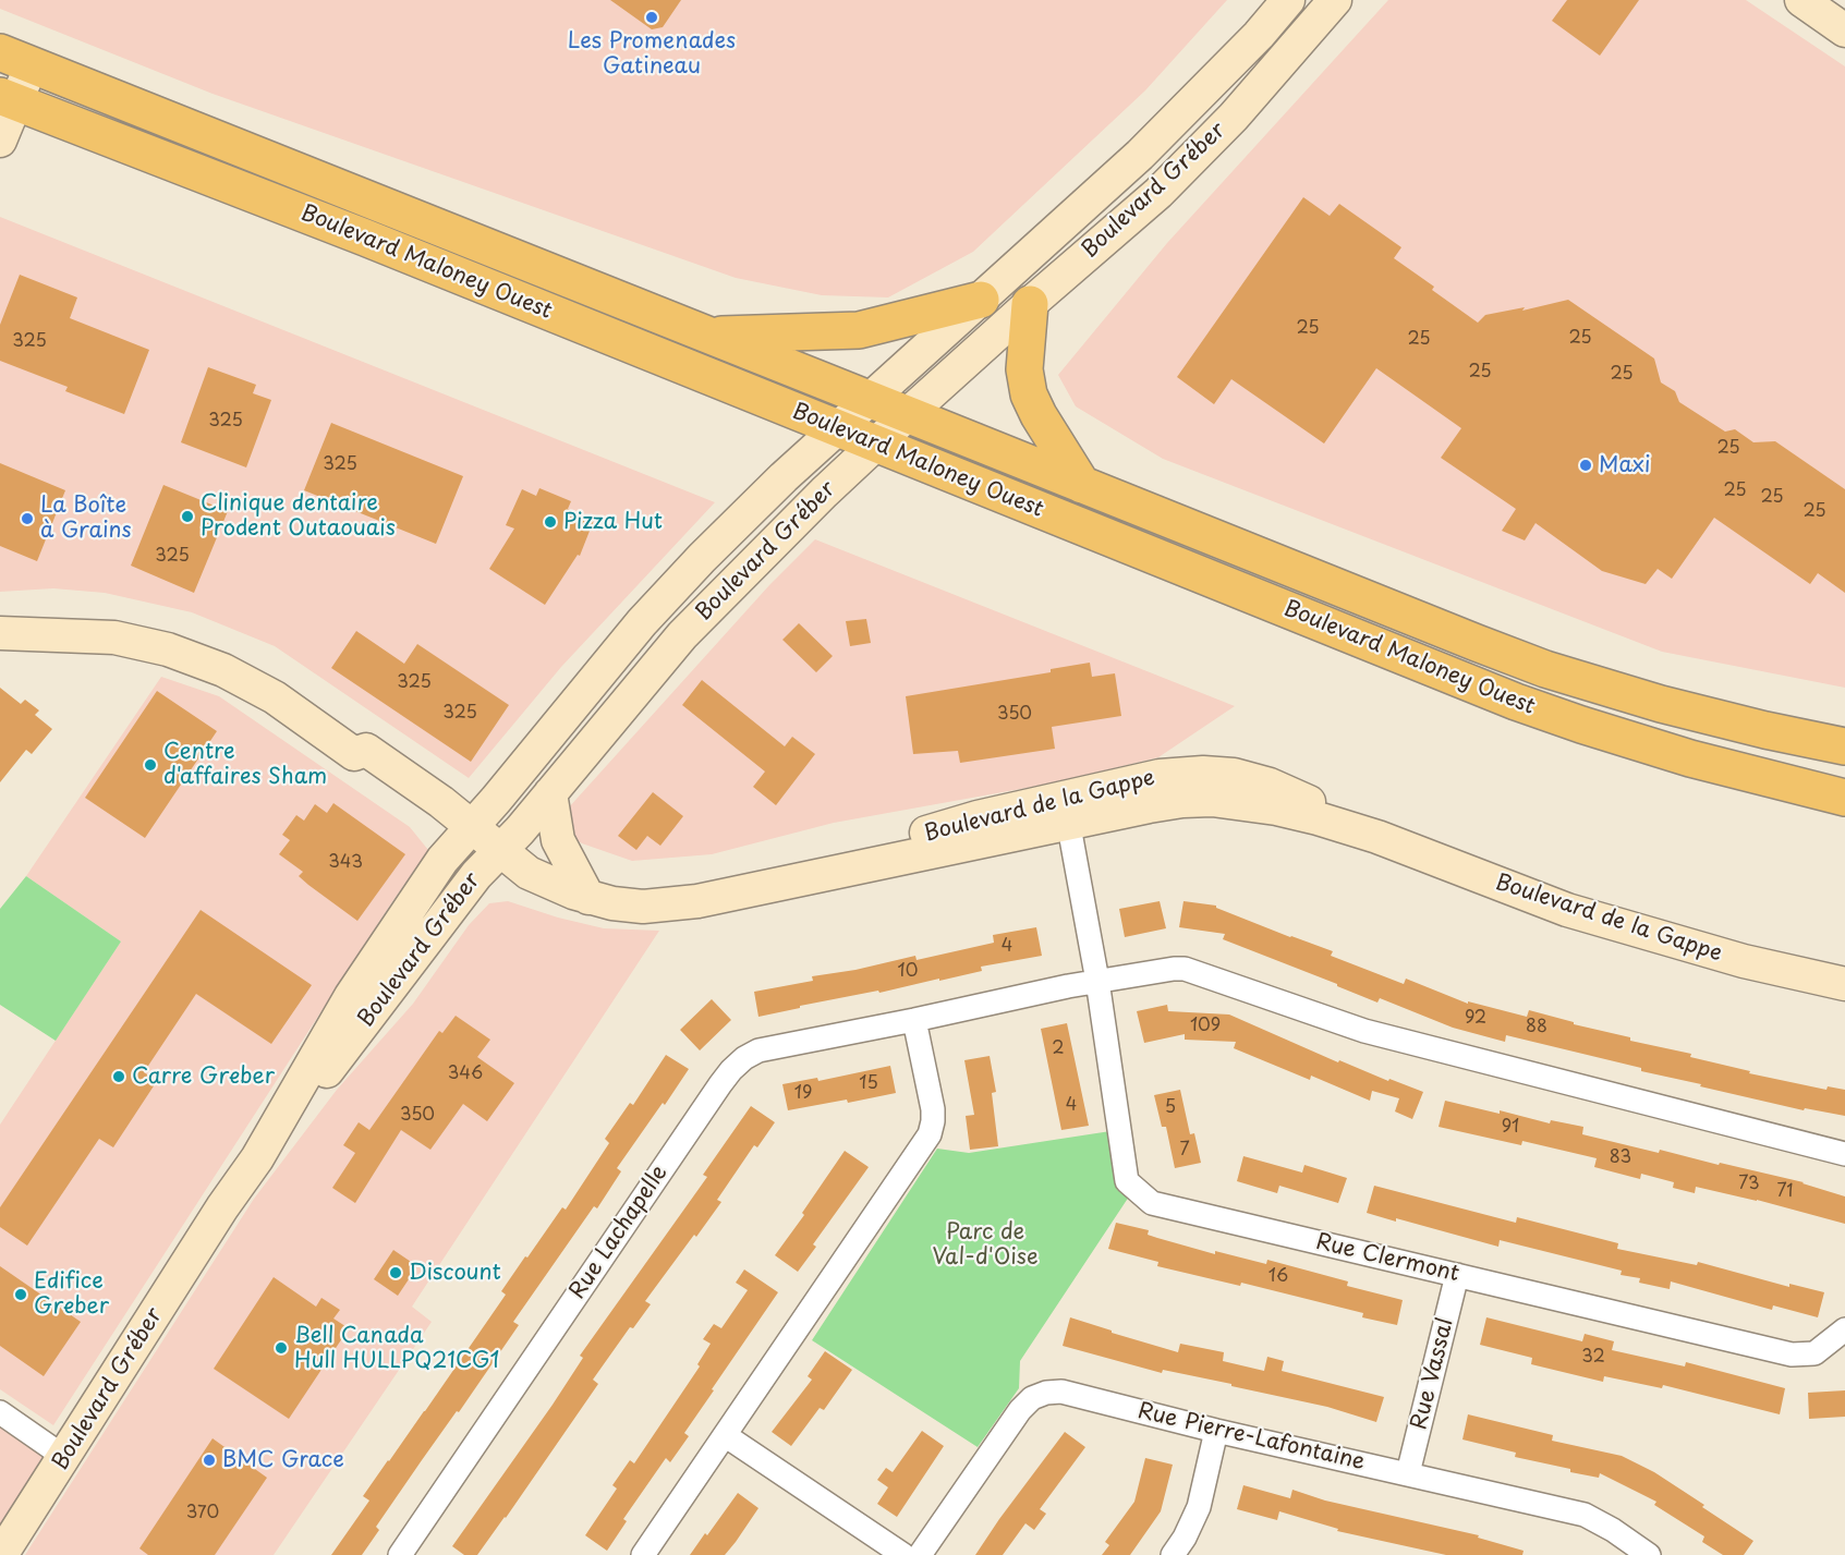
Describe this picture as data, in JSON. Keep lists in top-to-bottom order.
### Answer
{
  "streets": {
    "main road": ["Boulevard Gréber", "Boulevard Maloney Ouest", "Boulevard de la Gappe"],
    "street": [
      "Rue Lachapelle",
      "Rue Clermont",
      "Rue Vassal",
      "Rue Pierre-Lafontaine"
    ]
  },
  "crossings": [
    ["Boulevard Gréber", "Boulevard Maloney Ouest"],
    ["Boulevard Gréber", "Boulevard de la Gappe"],
    ["Boulevard de la Gappe", "Rue Clermont"],
    ["Rue Lachapelle", "Rue Clermont"],
    ["Rue Clermont", "Rue Vassal"],
    ["Rue Vassal", "Rue Pierre-Lafontaine"]
  ],
  "parks": ["Parc de Val-d'Oise"],
  "places": [
    "Les Promenades Gatineau",
    "Maxi",
    "Clinique dentaire Prodent Outaouais",
    "La Boîte à Grains",
    "Pizza Hut",
    "Centre d'affaires Sham",
    "Carre Greber",
    "Discount",
    "Edifice Greber",
    "Bell Canada Hull HULLPQ21CG1",
    "BMC Grace"
  ],
  "house_numbers": [
    "25",
    "25",
    "25",
    "325",
    "25",
    "25",
    "325",
    "25",
    "325",
    "25",
    "25",
    "25",
    "325",
    "325",
    "325",
    "350",
    "343",
    "4",
    "10",
    "92",
    "109",
    "88",
    "2",
    "346",
    "15",
    "19",
    "4",
    "5",
    "350",
    "91",
    "7",
    "83",
    "73",
    "71",
    "16",
    "32",
    "370"
  ]
}
